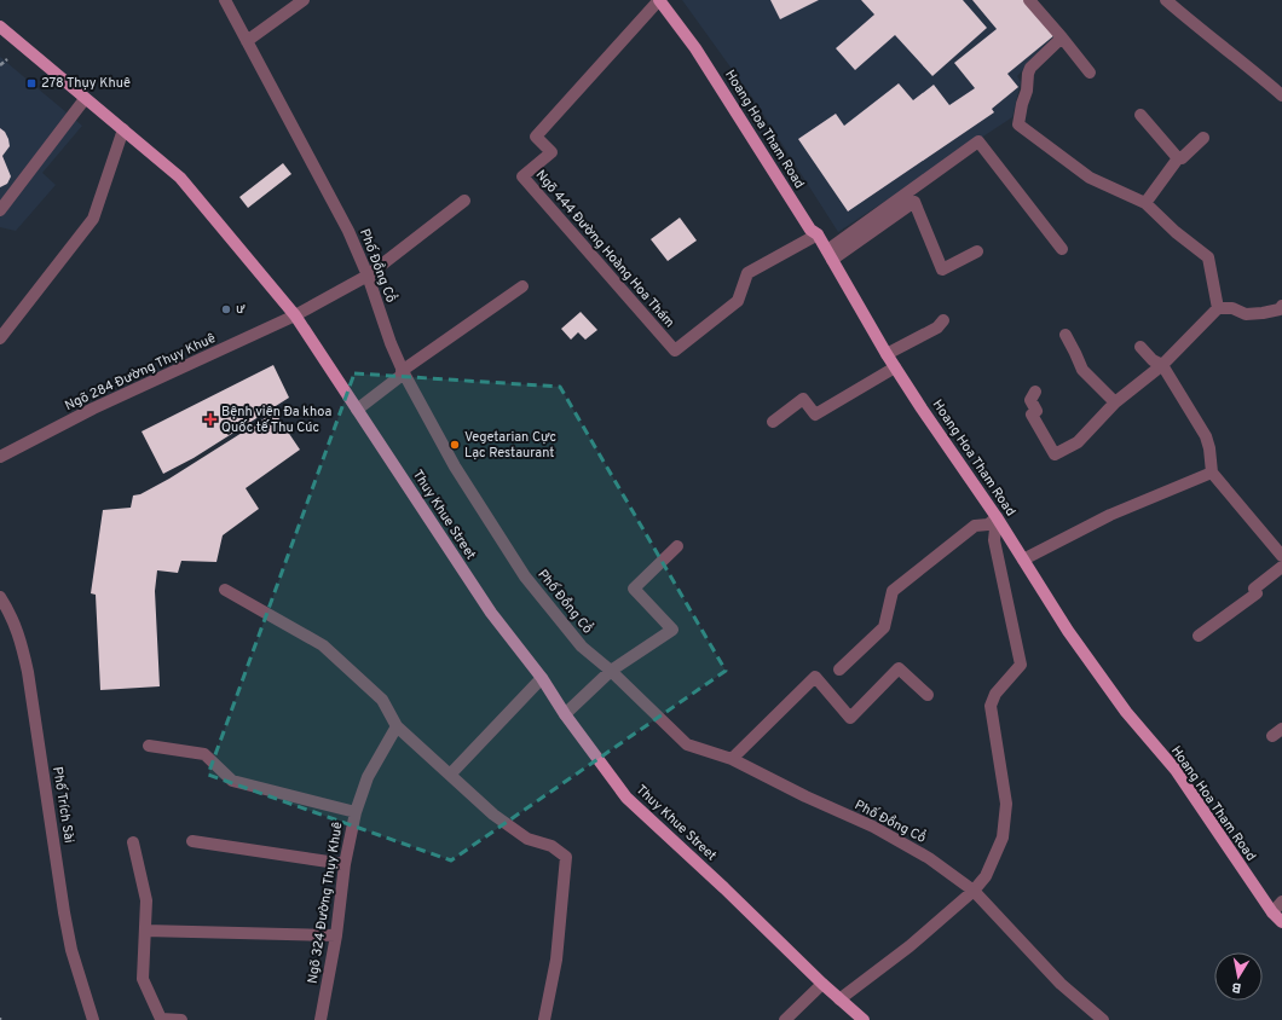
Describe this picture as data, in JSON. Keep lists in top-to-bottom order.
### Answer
{
  "streets": {
    "main road": ["Hoang Hoa Tham Road", "Thuy Khue Street"],
    "street": [
      "Ngõ 444 Đường Hoàng Hoa Thám",
      "Phố Đồng Cổ",
      "Ngõ 284 Đường Thụy Khuê",
      "Phố Trích Sài",
      "Ngõ 324 Đường Thụy Khuê"
    ]
  },
  "crossings": [
    ["Hoang Hoa Tham Road", "Ngõ 444 Đường Hoàng Hoa Thám"],
    ["Phố Đồng Cổ", "Ngõ 284 Đường Thụy Khuê"],
    ["Ngõ 284 Đường Thụy Khuê", "Thuy Khue Street"]
  ],
  "places": {
    "transit": ["278 Thụy Khuê"],
    "other": ["ư", "Vegetarian Cực Lạc Restaurant"],
    "health": ["Bệnh viện Đa khoa Quốc tế Thu Cúc"]
  },
  "north": "bottom"
}
